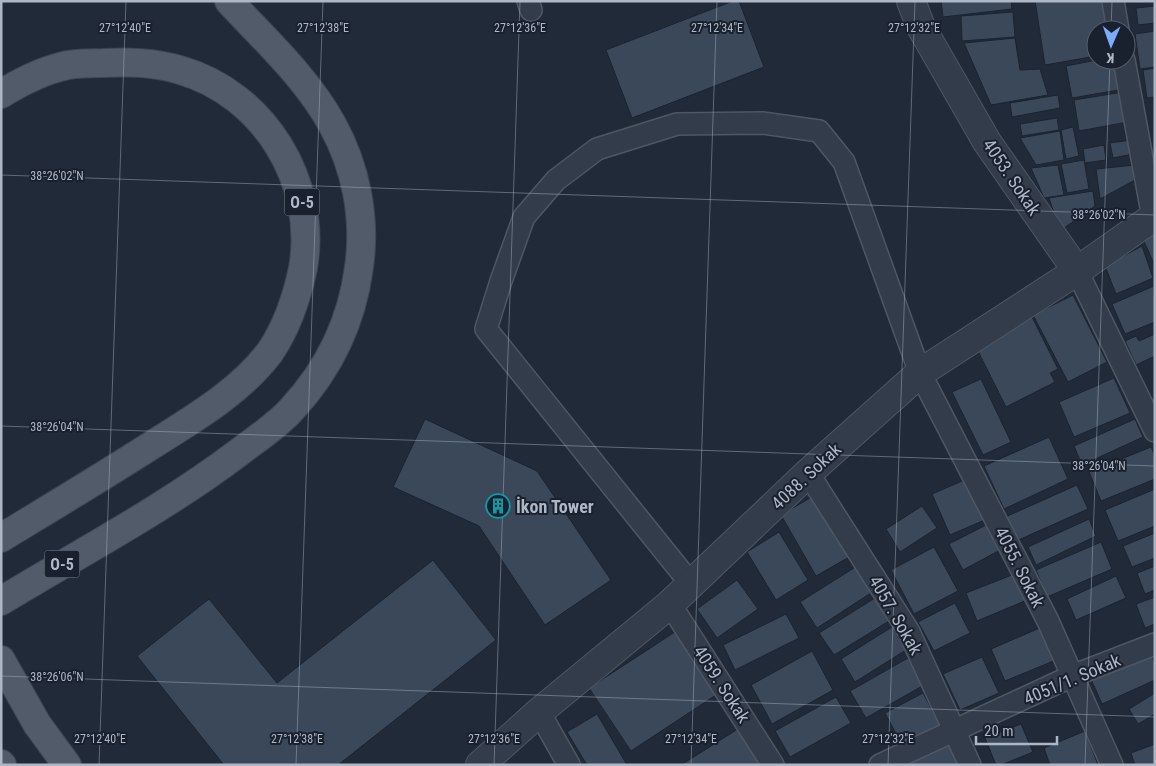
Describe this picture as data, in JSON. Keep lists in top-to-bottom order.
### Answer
{
  "streets": {
    "main road": ["O-5"],
    "street": [
      "4053. Sokak",
      "4088. Sokak",
      "4055. Sokak",
      "4057. Sokak",
      "4051/1. Sokak",
      "4059. Sokak"
    ]
  },
  "crossings": [
    ["4053. Sokak", "4088. Sokak"],
    ["4088. Sokak", "4055. Sokak"],
    ["4088. Sokak", "4057. Sokak"],
    ["4088. Sokak", "4059. Sokak"],
    ["4055. Sokak", "4051/1. Sokak"],
    ["4057. Sokak", "4051/1. Sokak"]
  ],
  "places": {
    "building": ["İkon Tower"]
  },
  "scale_bar": "20 m",
  "north": "bottom",
  "coordinates": [
    "27°12'40\"E",
    "27°12'38\"E",
    "27°12'36\"E",
    "27°12'34\"E",
    "27°12'32\"E",
    "38°26'02\"N",
    "38°26'04\"N",
    "38°26'06\"N"
  ]
}
